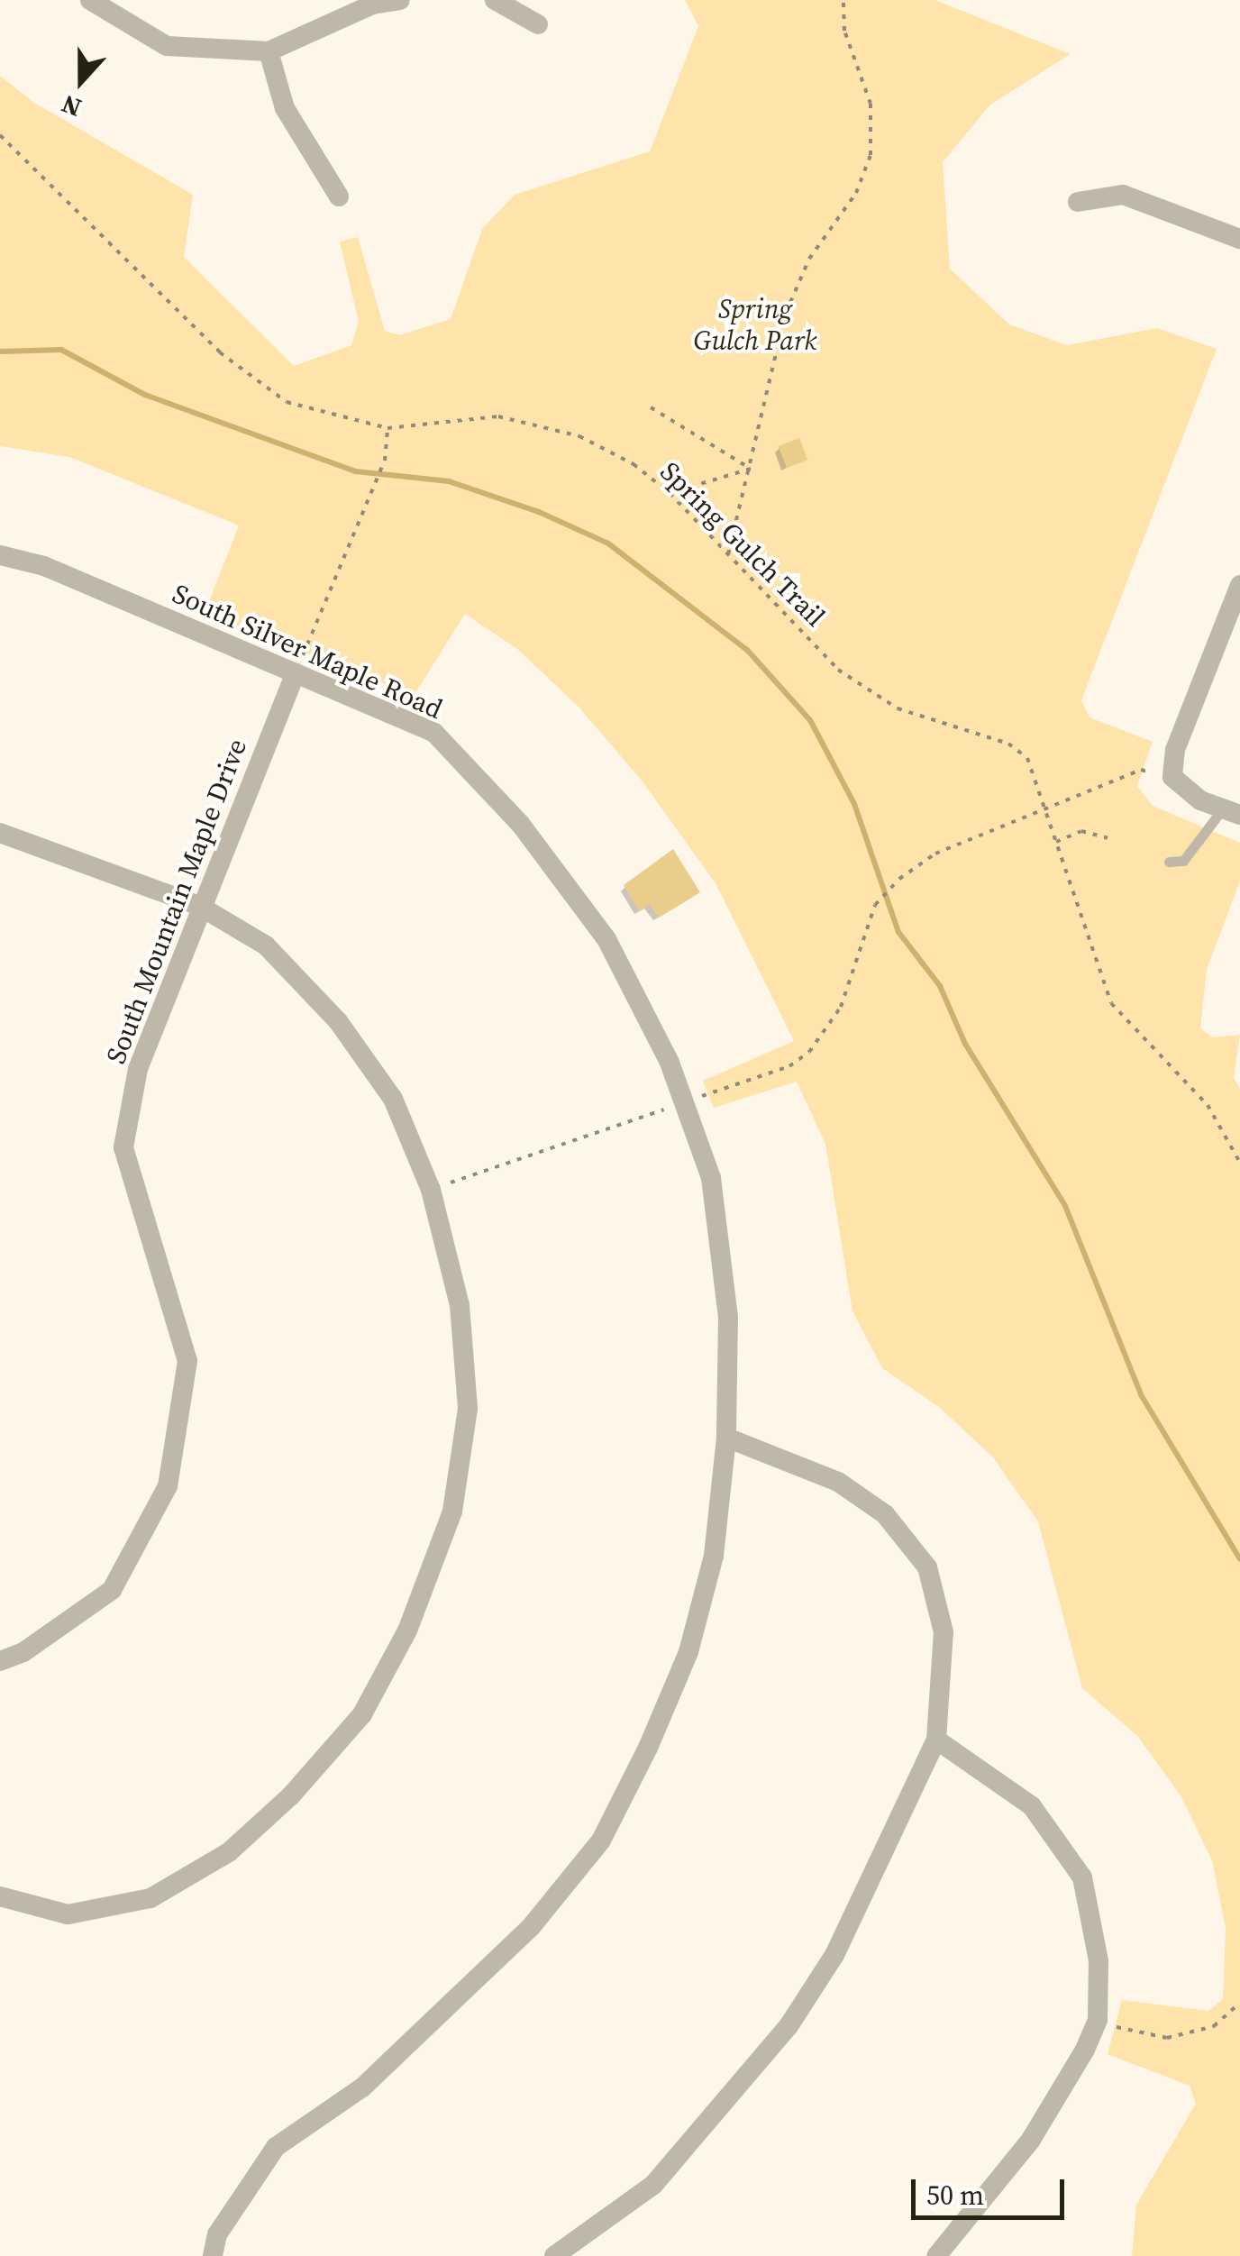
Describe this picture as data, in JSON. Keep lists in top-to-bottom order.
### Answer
{
  "streets": {
    "street": ["South Silver Maple Road", "South Mountain Maple Drive"],
    "path": ["Spring Gulch Trail"]
  },
  "crossings": [
    ["South Silver Maple Road", "South Mountain Maple Drive"]
  ],
  "parks": ["Spring Gulch Park"],
  "scale_bar": "50 m",
  "north": "bottom"
}
